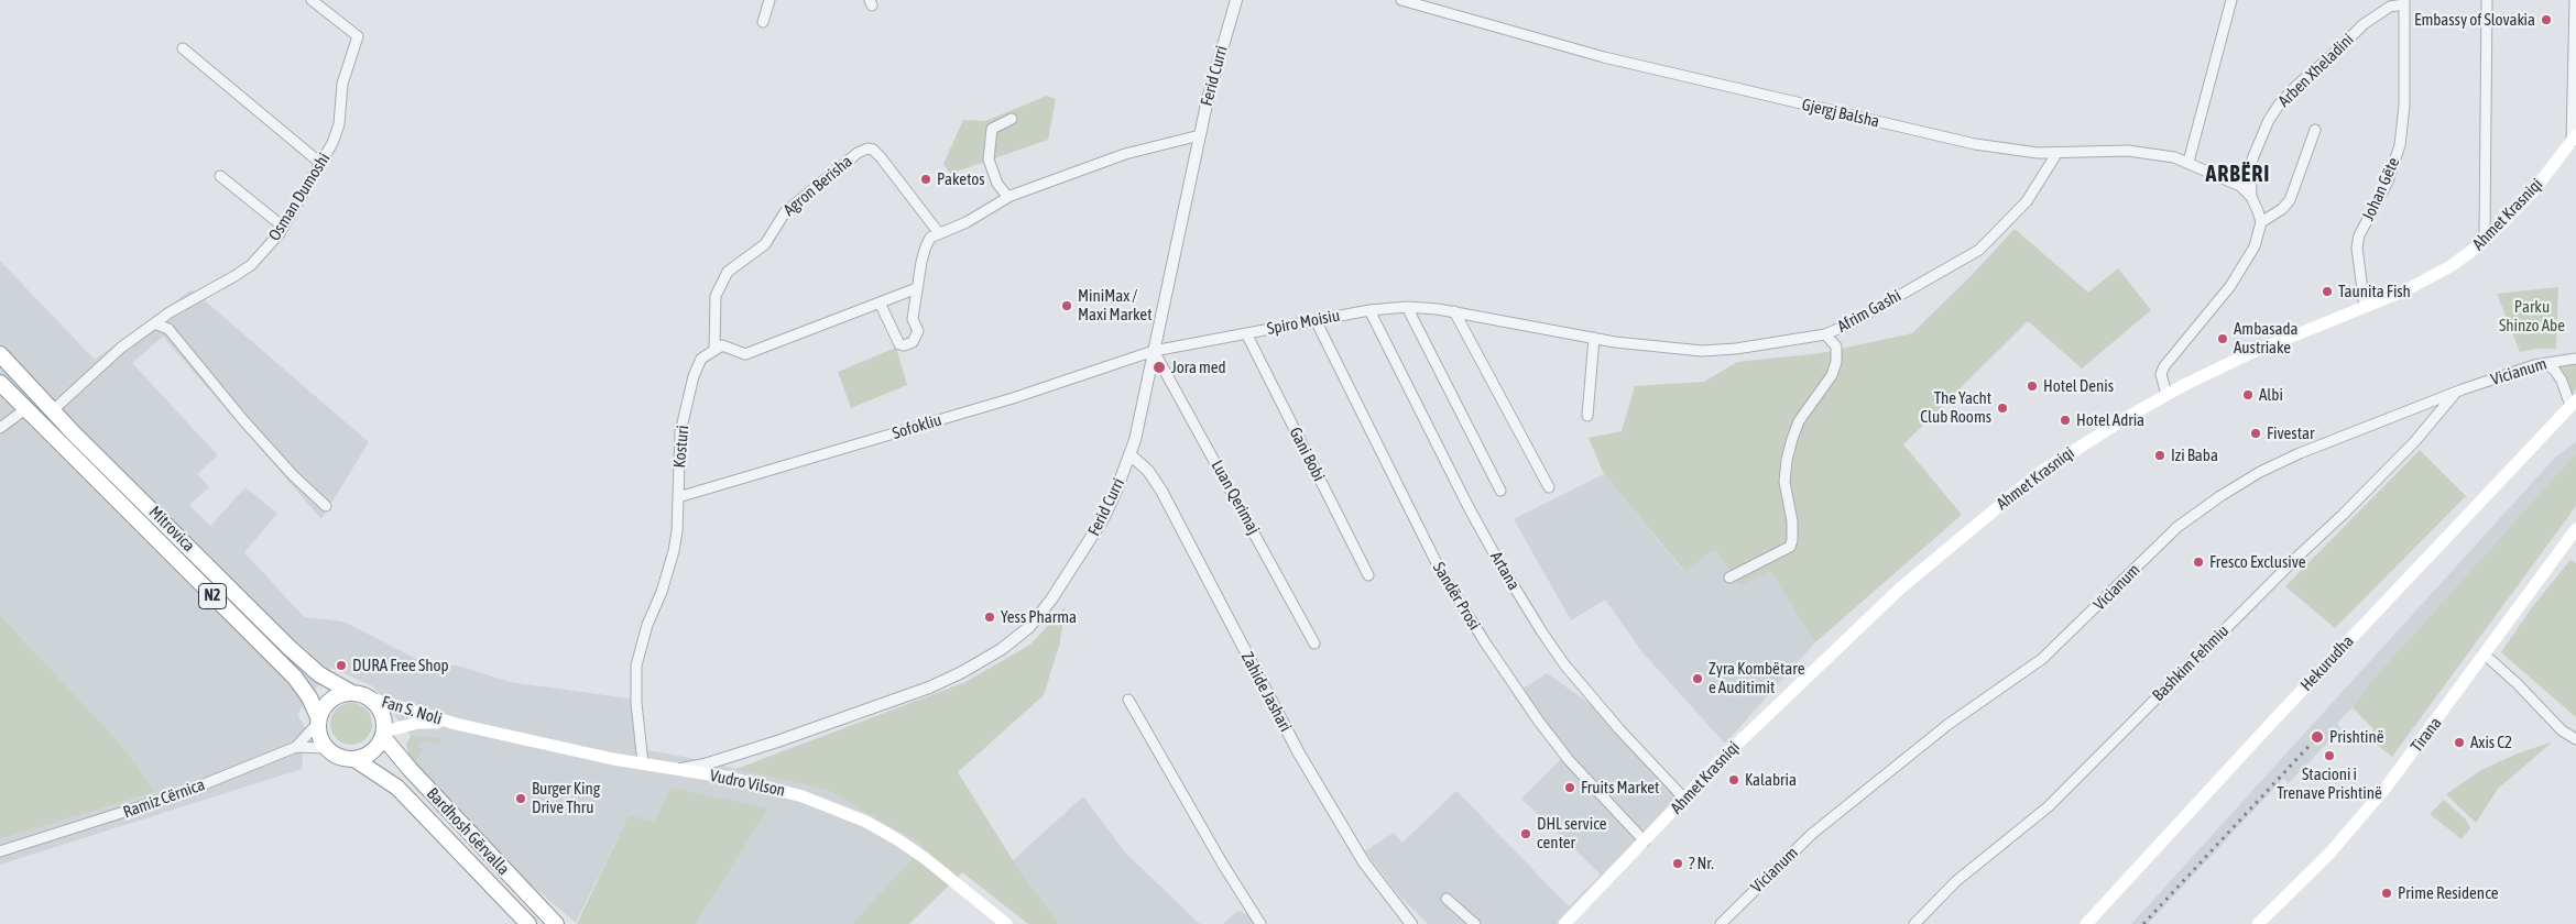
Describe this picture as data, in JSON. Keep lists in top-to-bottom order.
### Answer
{
  "streets": {
    "highway": ["Mitrovica", "N2", "Bardhosh Gërvalla"],
    "main road": [
      "Ahmet Krasniqi",
      "Hekurudha",
      "Fan S. Noli",
      "Tirana",
      "Vudro Vilson"
    ],
    "street": [
      "Arben Xheladini",
      "Ferid Curri",
      "Gjergj Balsha",
      "Agron Berisha",
      "Johan Gëte",
      "Osman Dumoshi",
      "Afrim Gashi",
      "Spiro Moisiu",
      "Vicianum",
      "Sofokliu",
      "Kosturi",
      "Gani Bobi",
      "Luan Qerimaj",
      "Artana",
      "Sandër Prosi",
      "Bashkim Fehmiu",
      "Zahide Jashari",
      "Ramiz Cërnica"
    ]
  },
  "crossings": [
    ["Arben Xheladini", "Gjergj Balsha"],
    ["Arben Xheladini", "Johan Gëte"],
    ["Ferid Curri", "Spiro Moisiu"],
    ["Ferid Curri", "Sofokliu"],
    ["Ferid Curri", "Luan Qerimaj"],
    ["Ferid Curri", "Zahide Jashari"],
    ["Ferid Curri", "Vudro Vilson"],
    ["Gjergj Balsha", "Afrim Gashi"],
    ["Agron Berisha", "Kosturi"],
    ["Johan Gëte", "Ahmet Krasniqi"],
    ["Osman Dumoshi", "Mitrovica"],
    ["Ahmet Krasniqi", "Artana"],
    ["Ahmet Krasniqi", "Sandër Prosi"],
    ["Afrim Gashi", "Spiro Moisiu"],
    ["Spiro Moisiu", "Sofokliu"],
    ["Spiro Moisiu", "Gani Bobi"],
    ["Spiro Moisiu", "Luan Qerimaj"],
    ["Spiro Moisiu", "Artana"],
    ["Spiro Moisiu", "Sandër Prosi"],
    ["Vicianum", "Bashkim Fehmiu"],
    ["Vicianum", "Hekurudha"],
    ["Sofokliu", "Kosturi"],
    ["Sofokliu", "Luan Qerimaj"],
    ["Kosturi", "Vudro Vilson"],
    ["Mitrovica", "N2"],
    ["Mitrovica", "Fan S. Noli"],
    ["Mitrovica", "Ramiz Cërnica"],
    ["Mitrovica", "Bardhosh Gërvalla"],
    ["N2", "Fan S. Noli"],
    ["N2", "Ramiz Cërnica"],
    ["N2", "Bardhosh Gërvalla"],
    ["Fan S. Noli", "Vudro Vilson"],
    ["Fan S. Noli", "Ramiz Cërnica"],
    ["Fan S. Noli", "Bardhosh Gërvalla"],
    ["Ramiz Cërnica", "Bardhosh Gërvalla"]
  ],
  "districts": ["ARBËRI"],
  "parks": ["Parku Shinzo Abe"],
  "places": [
    "Embassy of Slovakia",
    "Paketos",
    "Taunita Fish",
    "MiniMax / Maxi Market",
    "Ambasada Austriake",
    "Jora med",
    "Hotel Denis",
    "Albi",
    "The Yacht Club Rooms",
    "Hotel Adria",
    "Fivestar",
    "Izi Baba",
    "Fresco Exclusive",
    "Yess Pharma",
    "DURA Free Shop",
    "Zyra Kombëtare e Auditimit",
    "Prishtinë",
    "Axis C2",
    "Stacioni i Trenave Prishtinë",
    "Kalabria",
    "Fruits Market",
    "Burger King Drive Thru",
    "DHL service center",
    "? Nr.",
    "Prime Residence"
  ]
}
